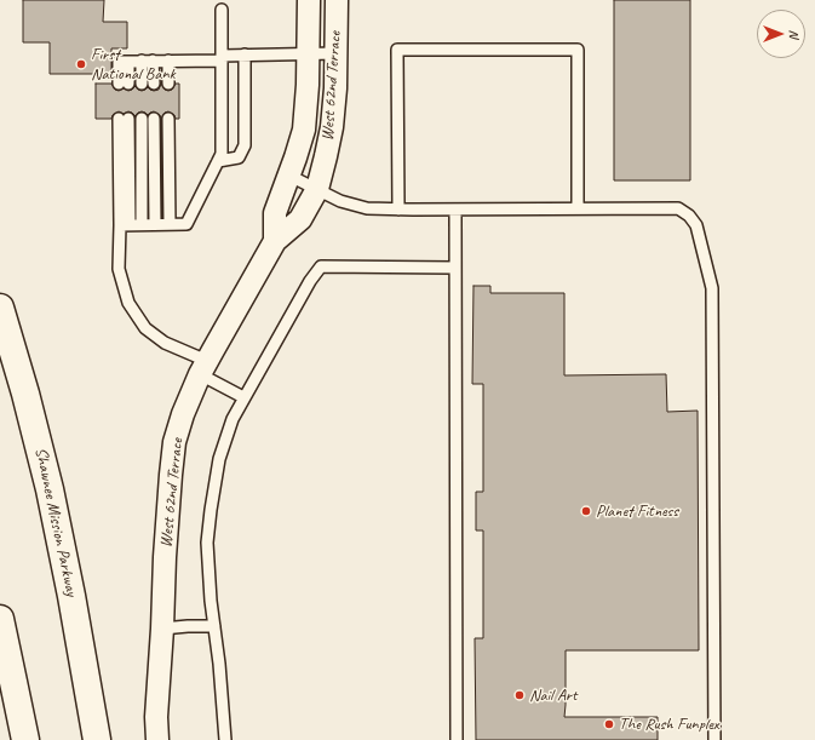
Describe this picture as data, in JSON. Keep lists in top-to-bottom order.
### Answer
{
  "streets": {
    "highway": ["Shawnee Mission Parkway"],
    "street": ["West 62nd Terrace"]
  },
  "places": [
    "First National Bank",
    "Planet Fitness",
    "Nail Art",
    "The Rush Funplex"
  ],
  "north": "right"
}
